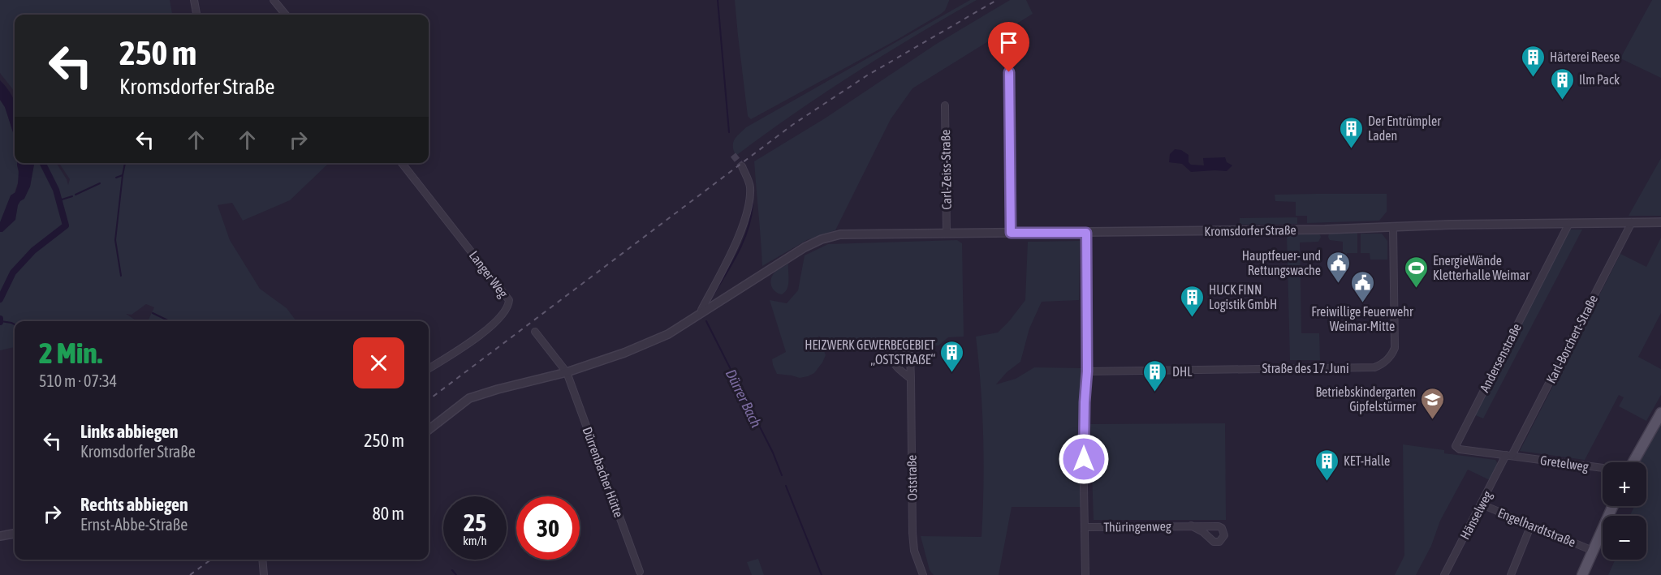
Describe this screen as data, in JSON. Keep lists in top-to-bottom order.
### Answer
{
  "streets": {
    "street": [
      "Carl-Zeiss-Straße",
      "Kromsdorfer Straße",
      "Langer Weg",
      "Karl-Borchert-Straße",
      "Andersenstraße",
      "Straße des 17. Juni",
      "Gretelweg",
      "Dürrenbacher Hütte",
      "Oststraße",
      "Hänselweg",
      "Thüringenweg",
      "Engelhardtstraße"
    ]
  },
  "crossings": [
    ["Carl-Zeiss-Straße", "Kromsdorfer Straße"],
    ["Kromsdorfer Straße", "Karl-Borchert-Straße"],
    ["Kromsdorfer Straße", "Andersenstraße"],
    ["Kromsdorfer Straße", "Straße des 17. Juni"],
    ["Karl-Borchert-Straße", "Andersenstraße"],
    ["Karl-Borchert-Straße", "Gretelweg"],
    ["Karl-Borchert-Straße", "Hänselweg"],
    ["Andersenstraße", "Gretelweg"],
    ["Andersenstraße", "Hänselweg"],
    ["Gretelweg", "Hänselweg"],
    ["Hänselweg", "Engelhardtstraße"]
  ],
  "water": ["Dürrer Bach"],
  "places": {
    "building": [
      "Härterei Reese",
      "Ilm Pack",
      "Der Entrümpler Laden",
      "HUCK FINN Logistik GmbH",
      "HEIZWERK GEWERBEGEBIET „OSTSTRAßE“",
      "DHL",
      "KET-Halle"
    ],
    "public building": ["Hauptfeuer- und Rettungswache", "Freiwillige Feuerwehr Weimar-Mitte"],
    "sports": ["EnergieWände Kletterhalle Weimar"],
    "school or university": ["Betriebskindergarten Gipfelstürmer"]
  },
  "page": {
    "turn": ["250 m", "Kromsdorfer Straße"],
    "heading": ["2 Min.", "510 m · 07:34"],
    "list": [
      {
        "name": "Links abbiegen",
        "note": "Kromsdorfer Straße",
        "value": "250 m"
      },
      {
        "name": "Rechts abbiegen",
        "note": "Ernst-Abbe-Straße",
        "value": "80 m"
      }
    ],
    "map_buttons": ["+", "−"],
    "speed": "25 km/h",
    "limit": "30"
  }
}
